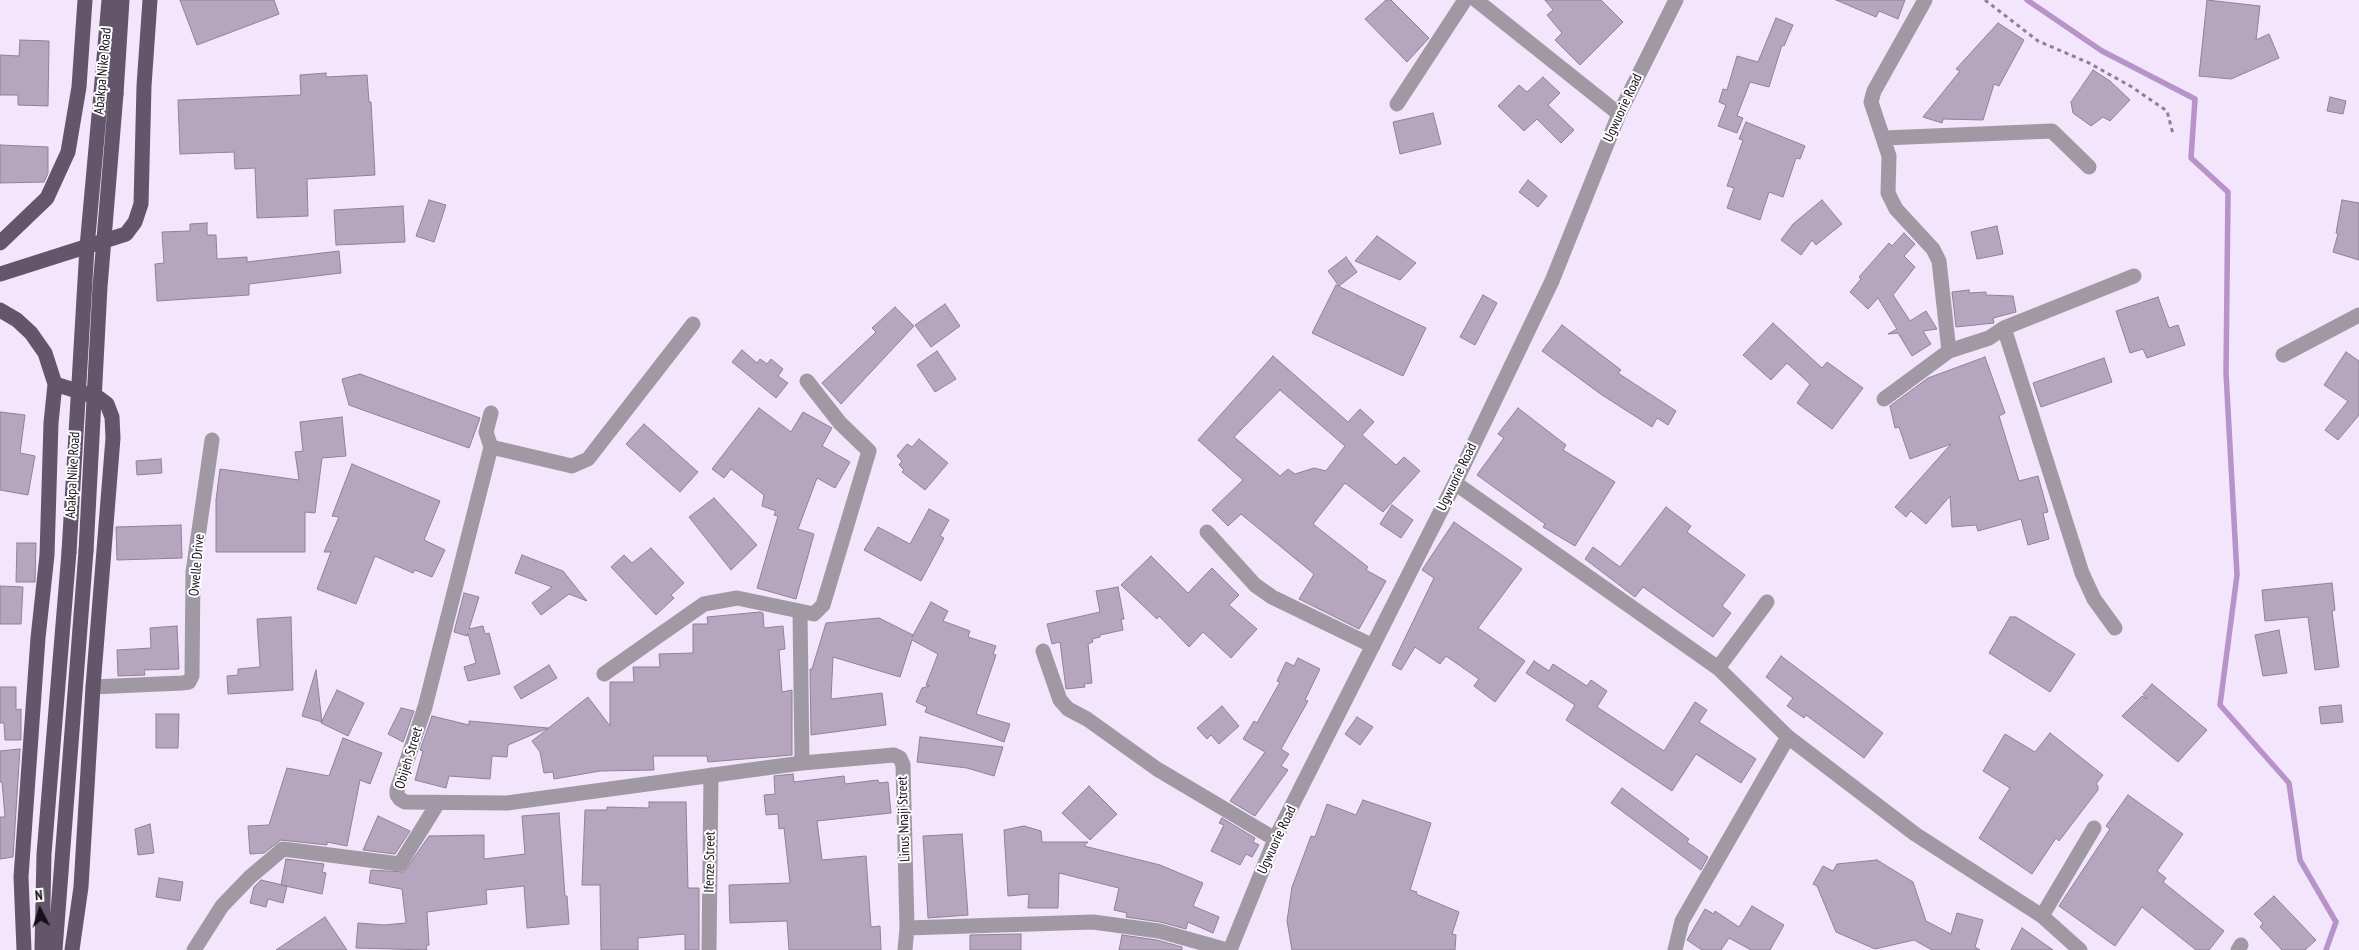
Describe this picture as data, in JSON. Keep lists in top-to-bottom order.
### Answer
{
  "streets": {
    "main road": ["Abakpa Nike Road"],
    "street": [
      "Ugwuorie Road",
      "Owelle Drive",
      "Obijeh Street",
      "Linus Nnaji Street",
      "Ifenze Street"
    ]
  },
  "crossings": [
    ["Obijeh Street", "Linus Nnaji Street"],
    ["Obijeh Street", "Ifenze Street"],
    ["Linus Nnaji Street", "Ifenze Street"]
  ],
  "north": "top"
}
